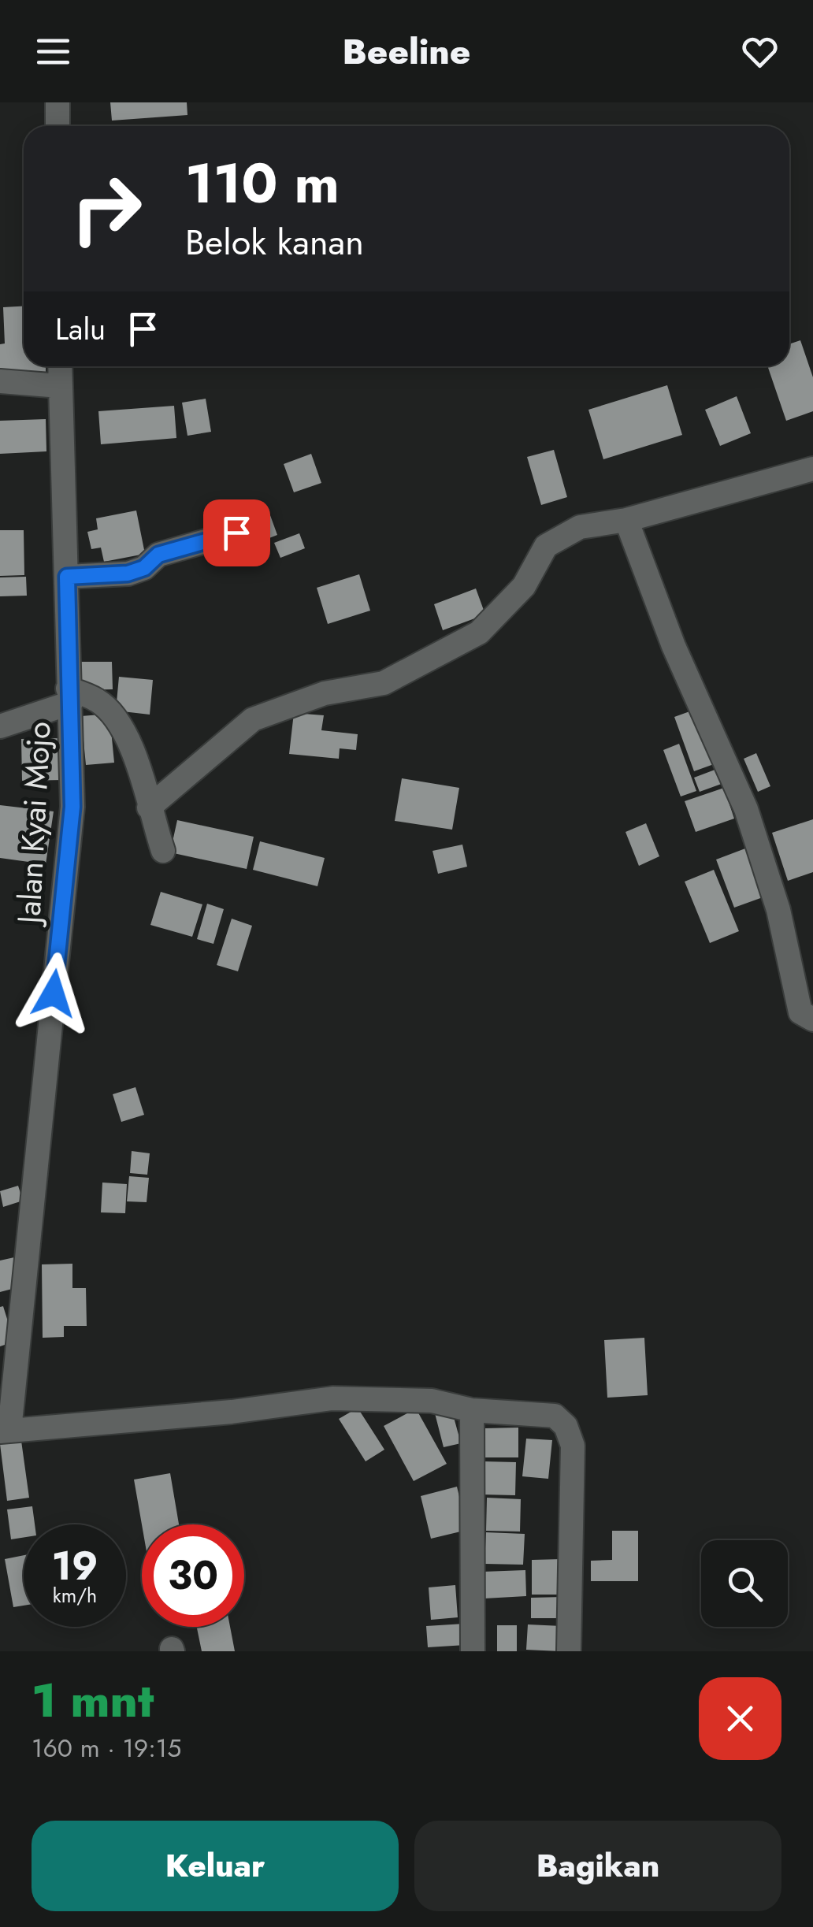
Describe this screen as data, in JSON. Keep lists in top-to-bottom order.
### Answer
{
  "streets": {
    "street": ["Jalan Kyai Mojo"]
  },
  "page": {
    "header": "Beeline",
    "turn": ["110 m", "Belok kanan"],
    "then": "Lalu",
    "speed": "19 km/h",
    "limit": "30",
    "heading": ["1 mnt", "160 m · 19:15"],
    "buttons": ["Keluar", "Bagikan"]
  }
}
